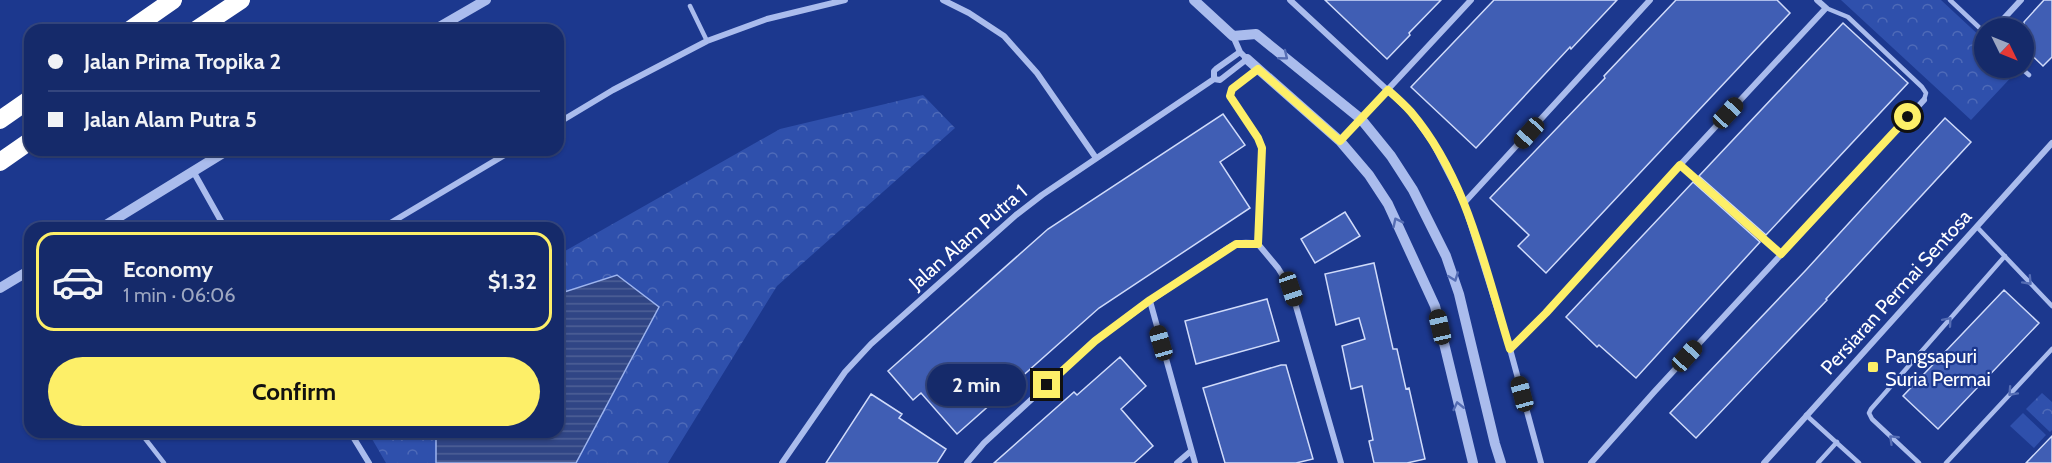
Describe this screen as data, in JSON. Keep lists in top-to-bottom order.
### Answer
{
  "streets": {
    "street": ["Jalan Alam Putra 1", "Persiaran Permai Sentosa"]
  },
  "places": {
    "transit": ["Pangsapuri Suria Permai"]
  },
  "north": "bottom right",
  "page": {
    "banner": ["Jalan Prima Tropika 2", "Jalan Alam Putra 5"],
    "list": [
      {
        "name": "Economy",
        "note": "1 min · 06:06",
        "value": "$1.32"
      }
    ],
    "buttons": "Confirm",
    "bubble": "2 min"
  }
}
